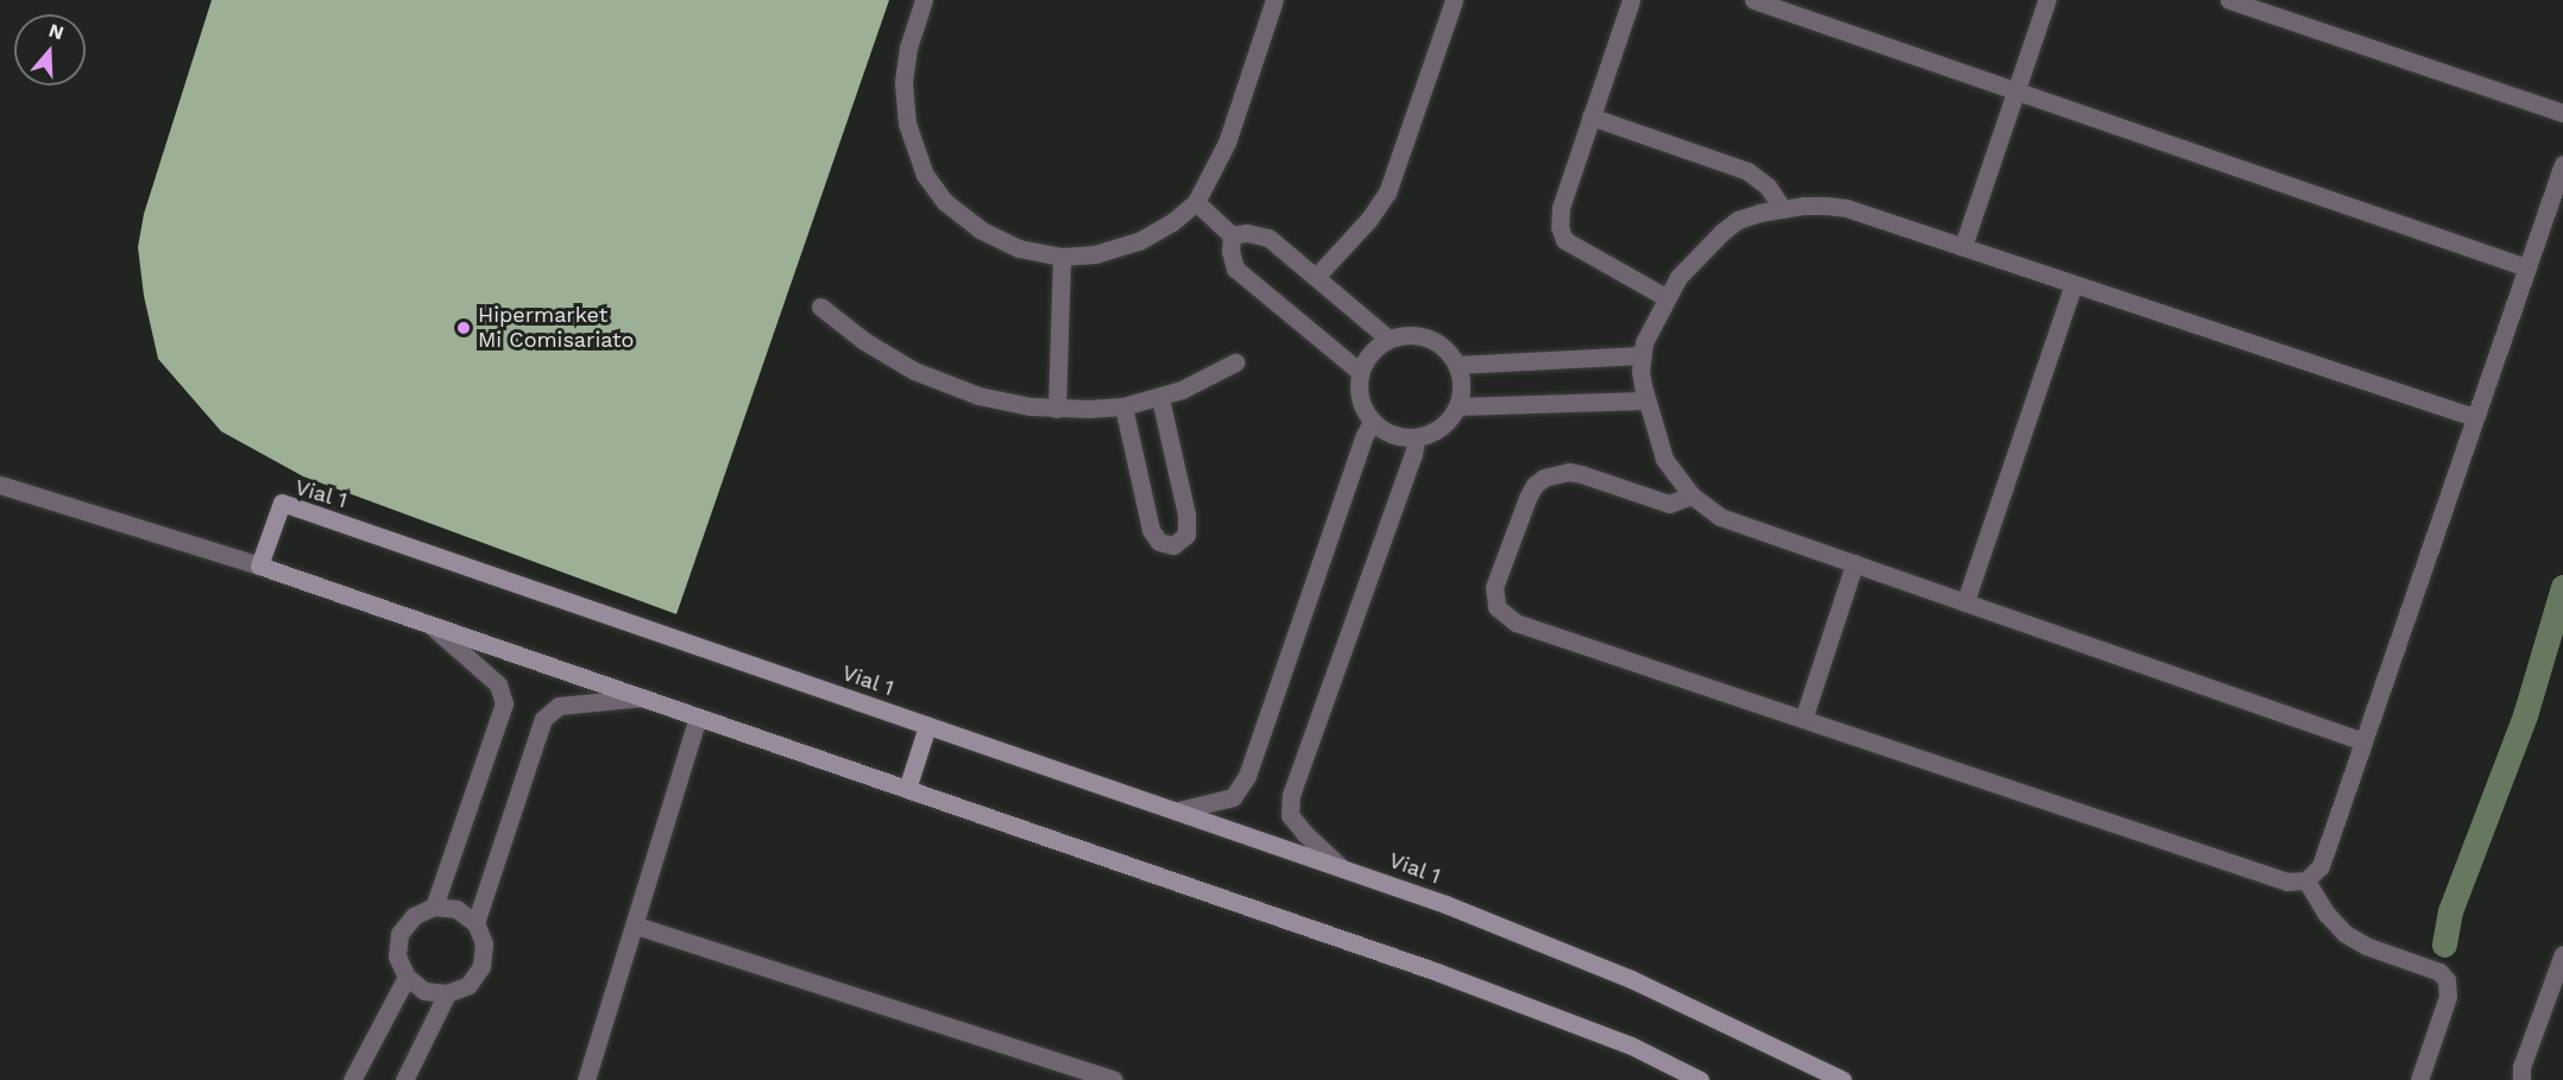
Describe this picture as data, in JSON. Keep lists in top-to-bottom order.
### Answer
{
  "streets": {
    "street": ["Vial 1"]
  },
  "places": ["Hipermarket Mi Comisariato"],
  "north": "top"
}
